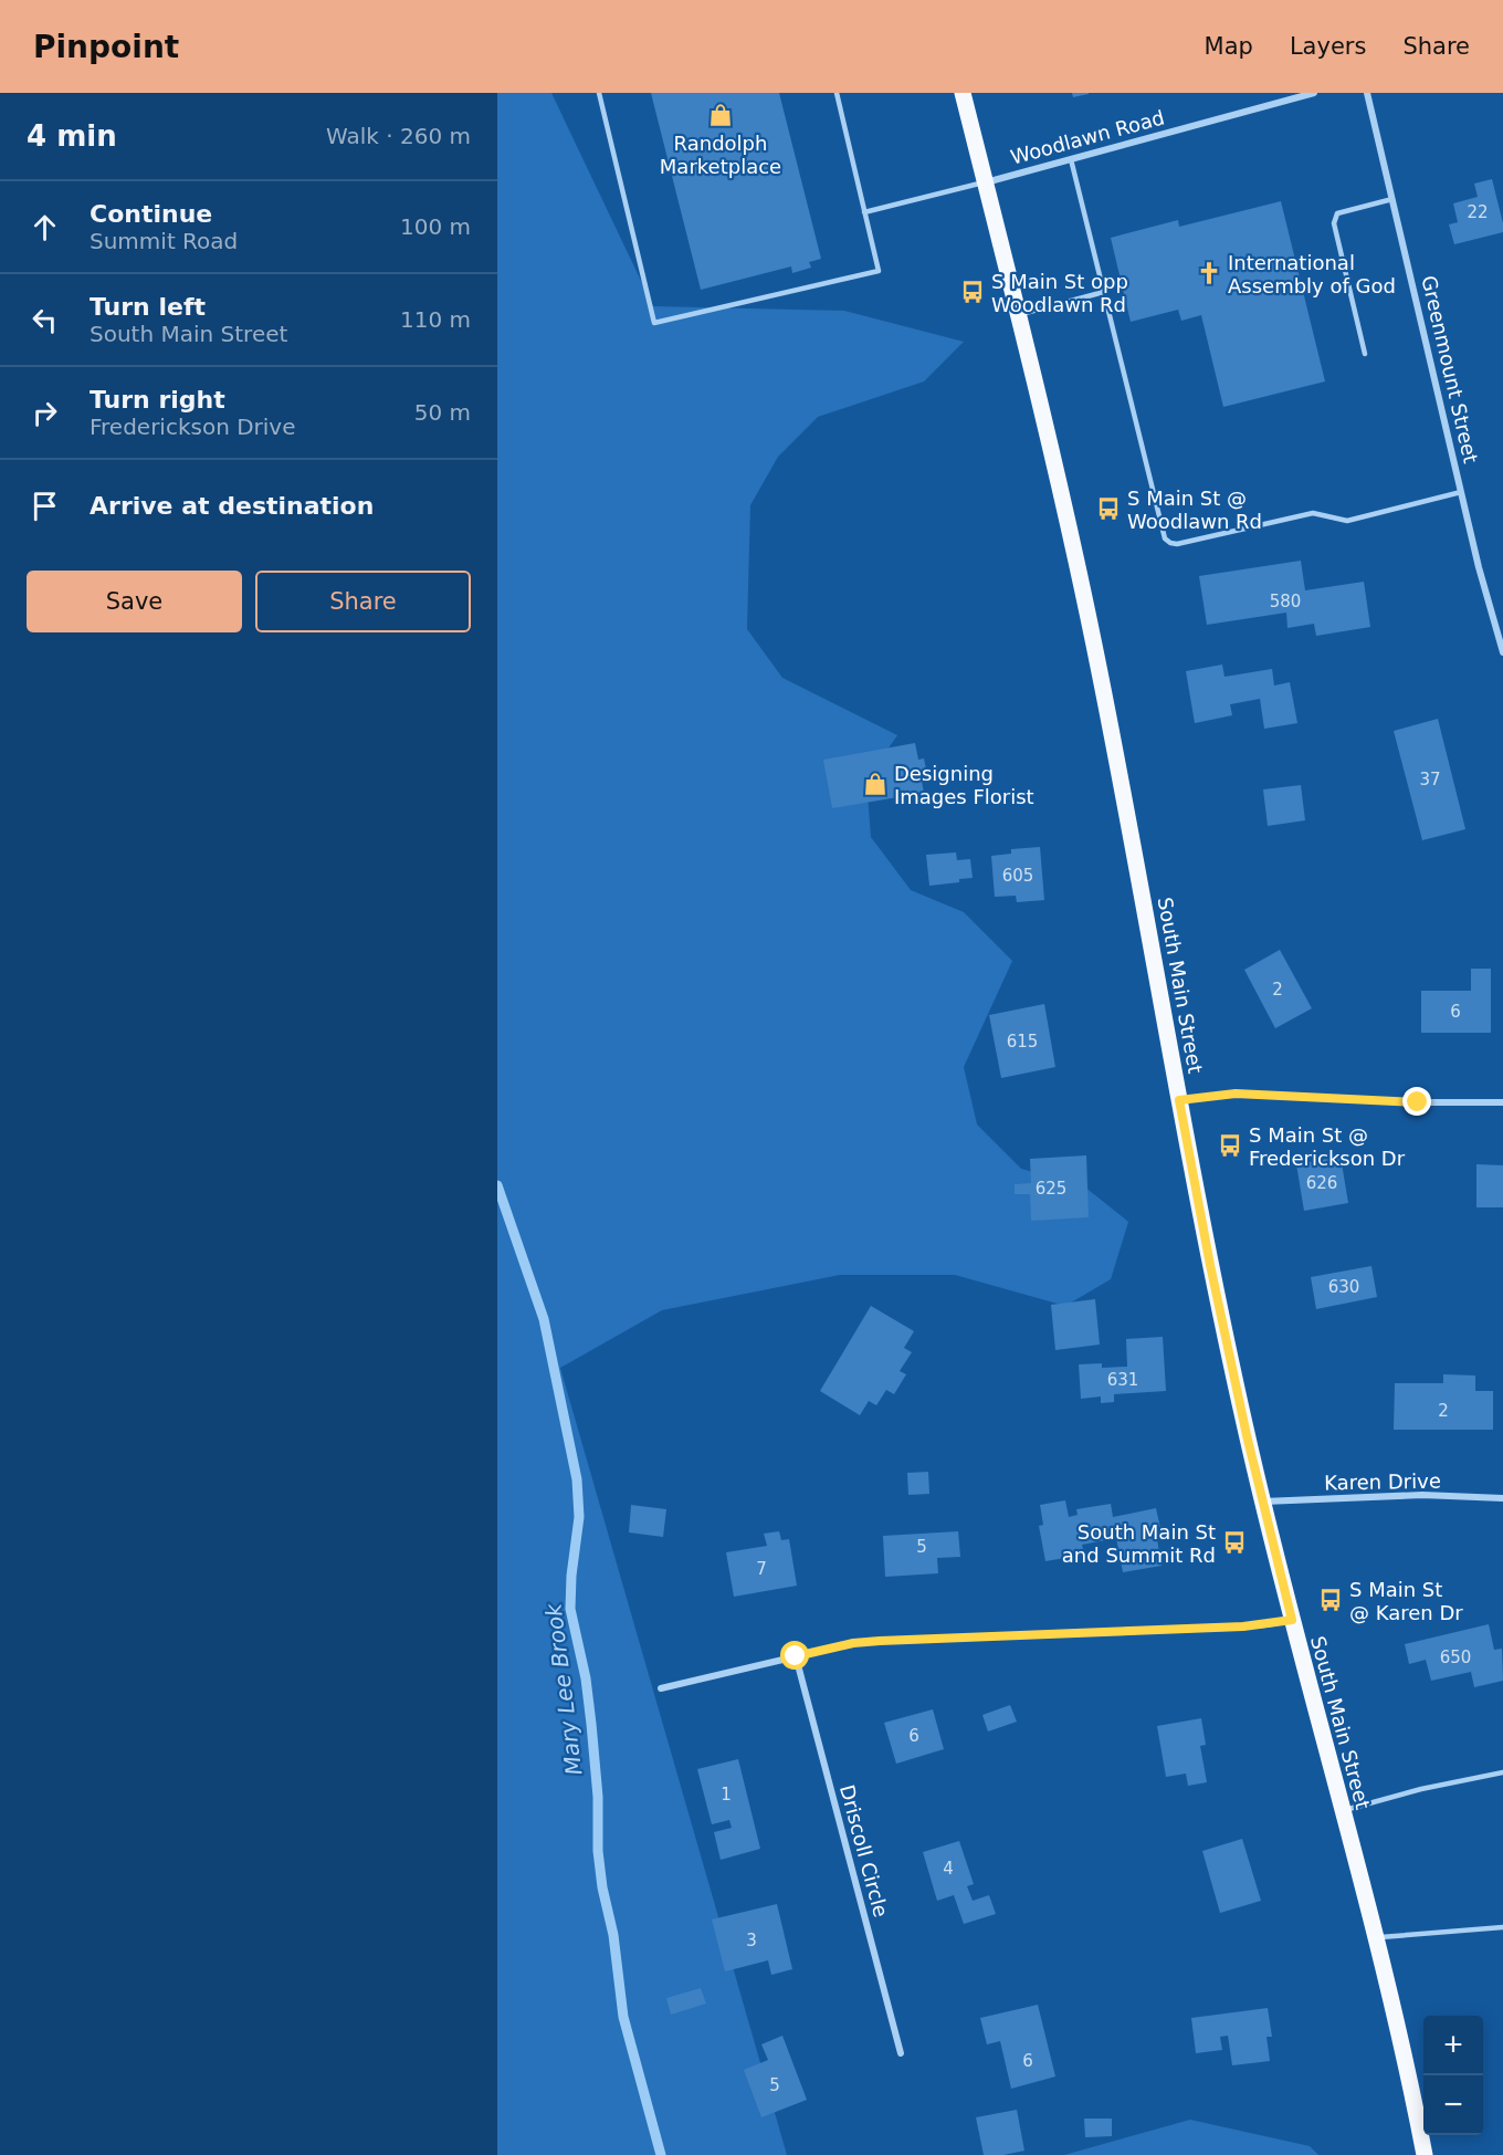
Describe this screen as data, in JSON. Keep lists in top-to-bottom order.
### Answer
{
  "streets": {
    "main road": ["South Main Street"],
    "street": [
      "Woodlawn Road",
      "Greenmount Street",
      "Karen Drive",
      "Driscoll Circle"
    ]
  },
  "crossings": [
    ["Woodlawn Road", "South Main Street"],
    ["South Main Street", "Karen Drive"]
  ],
  "water": ["Mary Lee Brook"],
  "places": {
    "shop": ["Randolph Marketplace", "Designing Images Florist"],
    "church": ["International Assembly of God"],
    "bus stop": [
      "S Main St opp Woodlawn Rd",
      "S Main St @ Woodlawn Rd",
      "S Main St @ Frederickson Dr",
      "South Main St and Summit Rd",
      "S Main St @ Karen Dr"
    ]
  },
  "house_numbers": [
    "22",
    "580",
    "37",
    "605",
    "2",
    "6",
    "615",
    "626",
    "625",
    "630",
    "631",
    "2",
    "5",
    "7",
    "650",
    "6",
    "1",
    "4",
    "3",
    "6",
    "5"
  ],
  "page": {
    "header": "Pinpoint",
    "nav": ["Map", "Layers", "Share"],
    "heading": ["4 min", "Walk · 260 m"],
    "list": [
      ["Continue", "Summit Road", "100 m"],
      ["Turn left", "South Main Street", "110 m"],
      ["Turn right", "Frederickson Drive", "50 m"],
      "Arrive at destination"
    ],
    "buttons": ["Save", "Share"],
    "map_buttons": ["+", "−"]
  }
}
